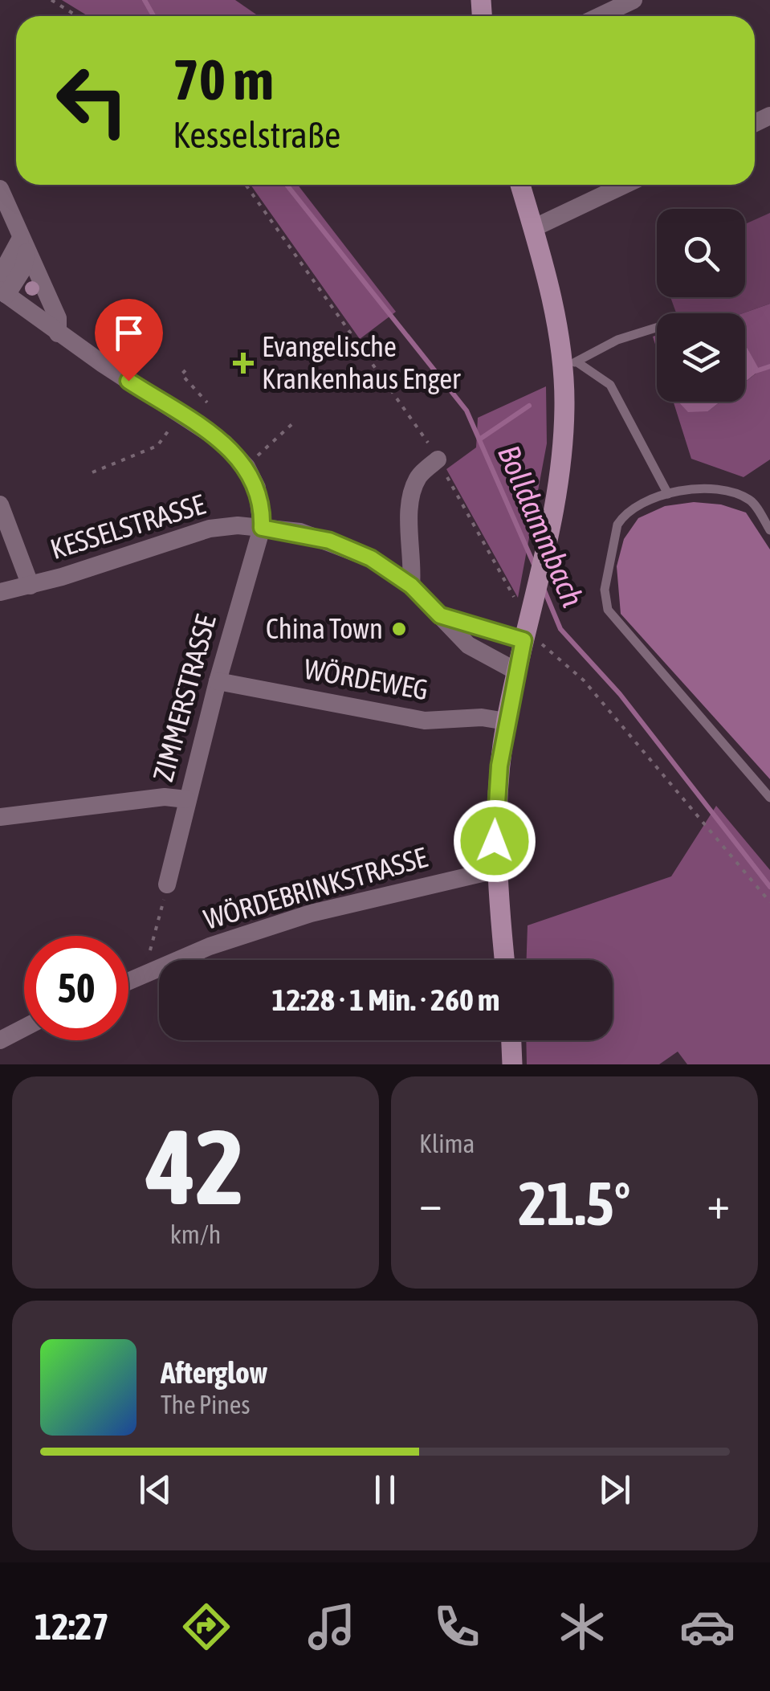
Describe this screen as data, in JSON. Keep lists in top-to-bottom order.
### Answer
{
  "streets": {
    "street": [
      "KESSELSTRASSE",
      "WÖRDEWEG",
      "ZIMMERSTRASSE",
      "WÖRDEBRINKSTRASSE"
    ]
  },
  "crossings": [
    ["KESSELSTRASSE", "ZIMMERSTRASSE"],
    ["WÖRDEWEG", "ZIMMERSTRASSE"]
  ],
  "water": ["Bolldammbach"],
  "places": {
    "health": ["Evangelische Krankenhaus Enger"],
    "other": ["China Town"]
  },
  "page": {
    "turn": ["70 m", "Kesselstraße"],
    "limit": "50",
    "trip": "12:28 · 1 Min. · 260 m",
    "tile": [
      ["42", "km/h"],
      "Klima"
    ],
    "heat": ["−", "21.5°", "+"],
    "song": ["Afterglow", "The Pines"],
    "tabs": "12:27"
  }
}
